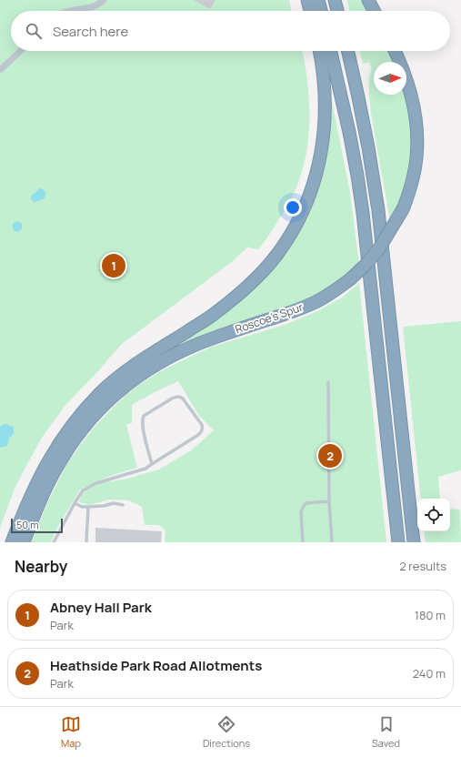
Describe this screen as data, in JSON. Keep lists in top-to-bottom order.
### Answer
{
  "streets": {
    "highway": ["Roscoe's Spur"]
  },
  "scale_bar": "50 m",
  "north": "right",
  "page": {
    "search": "Search here",
    "pins": ["1", "2"],
    "scale": "50 m",
    "heading": ["Nearby", "2 results"],
    "list": [
      {
        "mark": "1",
        "name": "Abney Hall Park",
        "note": "Park",
        "value": "180 m"
      },
      {
        "mark": "2",
        "name": "Heathside Park Road Allotments",
        "note": "Park",
        "value": "240 m"
      }
    ],
    "nav": ["Map", "Directions", "Saved"]
  }
}
